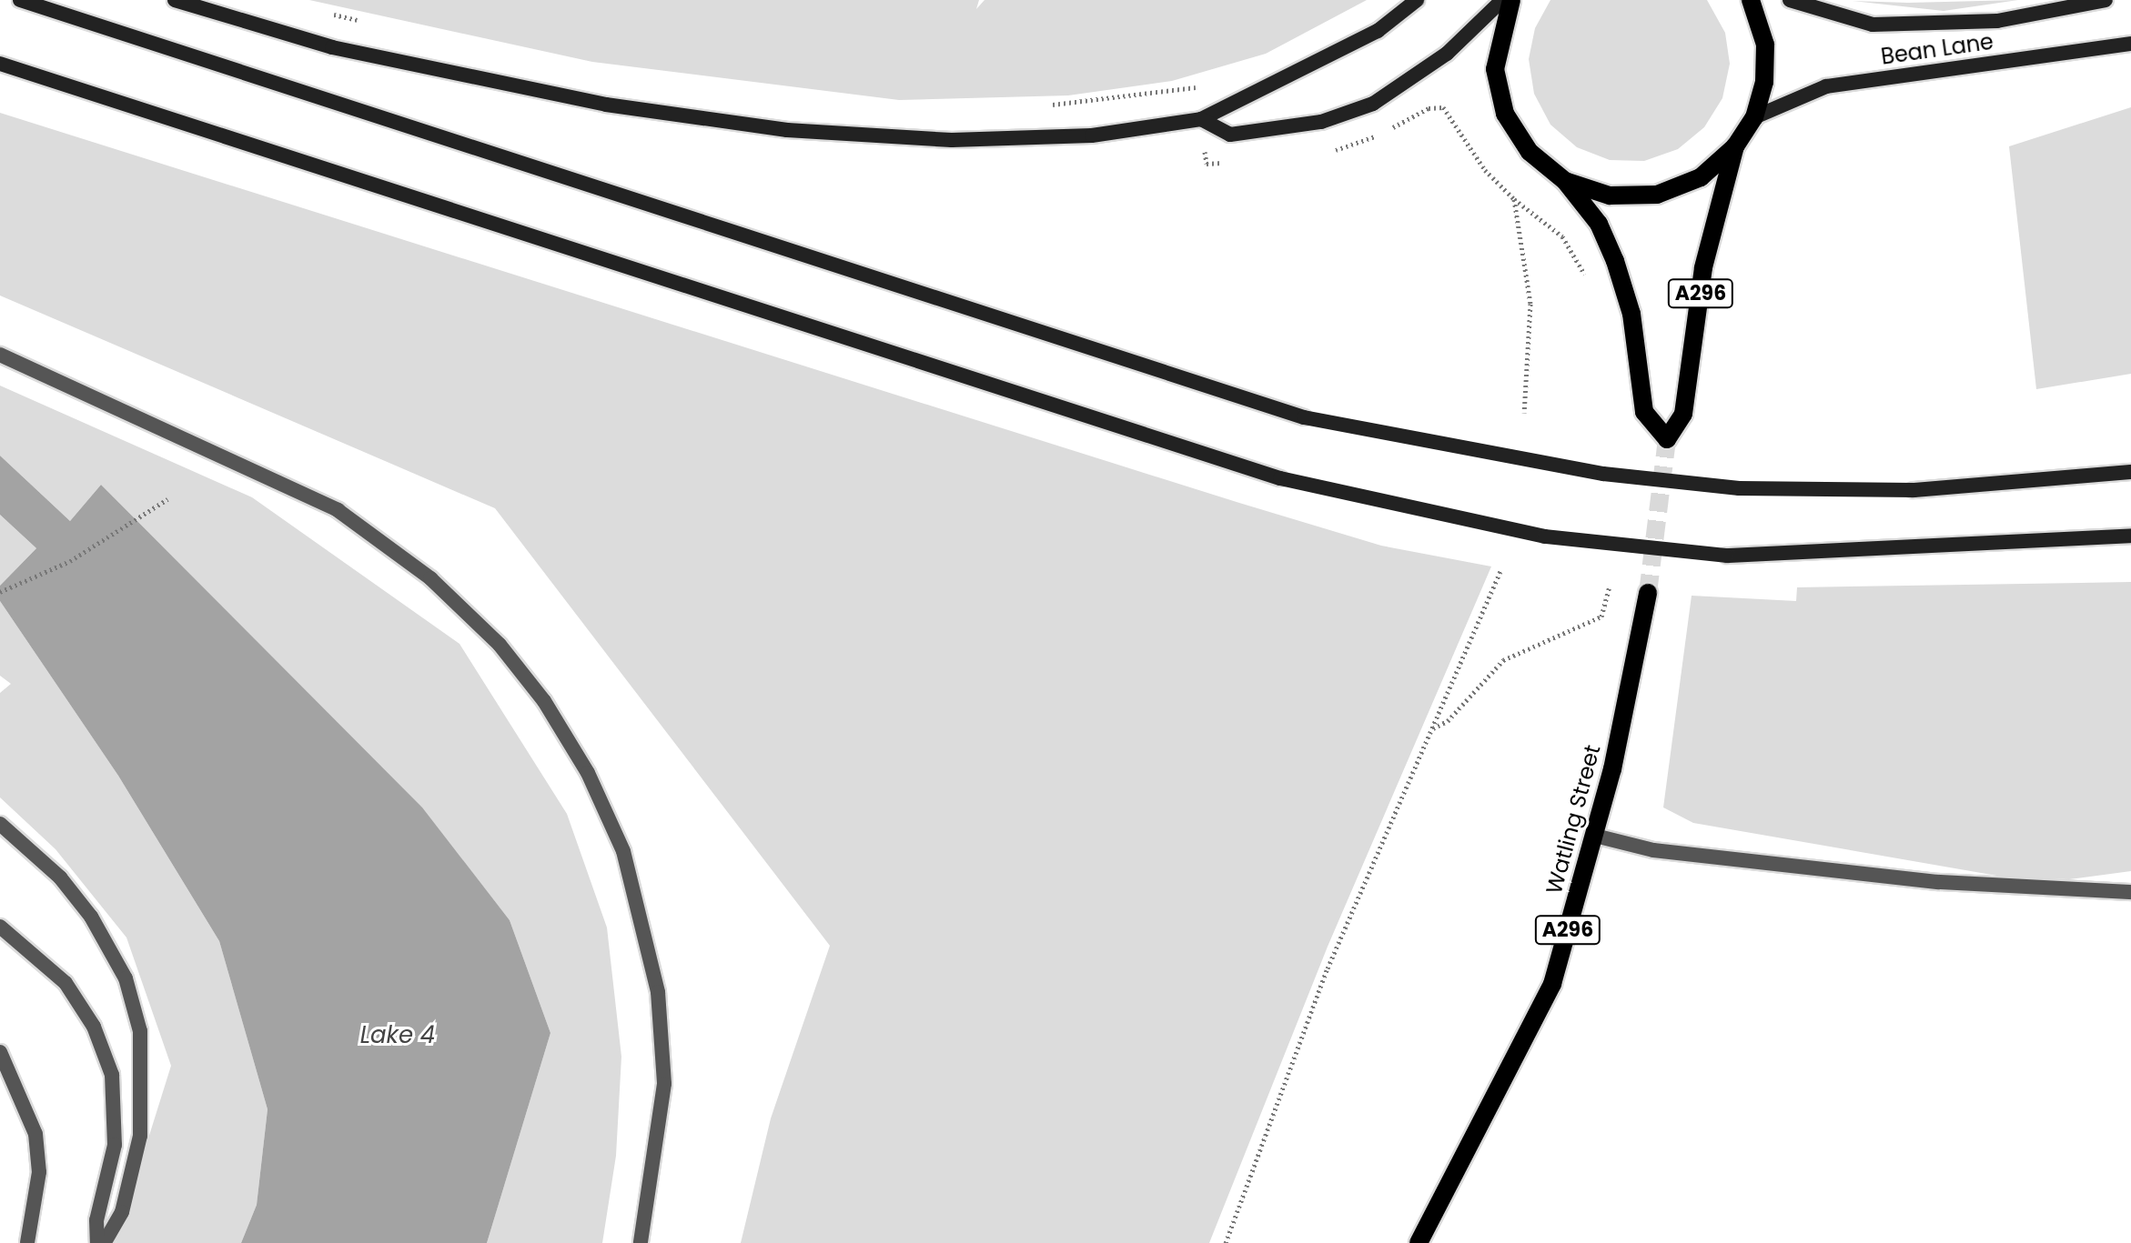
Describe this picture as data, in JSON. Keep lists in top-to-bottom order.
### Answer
{
  "streets": {
    "main road": ["Bean Lane", "A296", "Watling Street"]
  },
  "water": ["Lake 4"]
}
